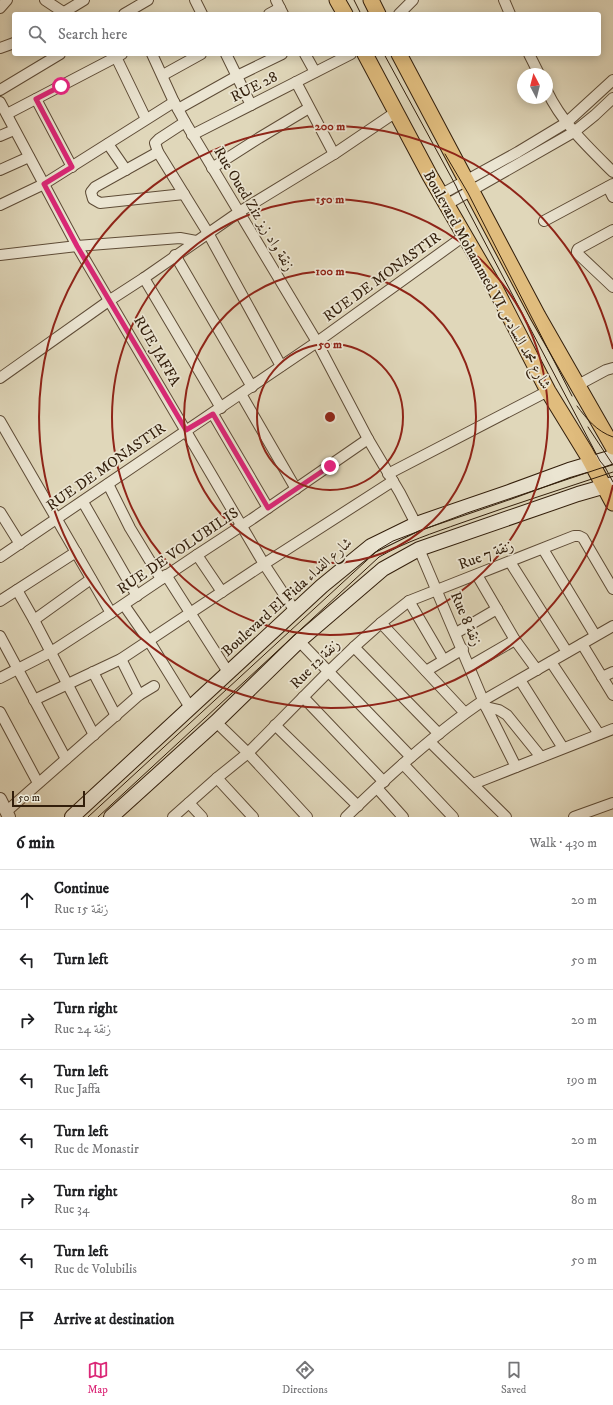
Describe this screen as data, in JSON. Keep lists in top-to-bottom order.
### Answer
{
  "streets": {
    "main road": ["Boulevard Mohammed VI شارع محمد السادس", "Boulevard El Fida شارع الفداء"],
    "street": [
      "RUE 28",
      "Rue Oued Ziz زنقة واد زيز",
      "RUE DE MONASTIR",
      "RUE JAFFA",
      "RUE DE VOLUBILIS",
      "Rue 7 زنقة",
      "Rue 8 زنقة",
      "Rue 12 زنقة"
    ]
  },
  "crossings": [
    ["RUE 28", "Rue Oued Ziz زنقة واد زيز"],
    ["Rue Oued Ziz زنقة واد زيز", "RUE DE MONASTIR"],
    ["Rue Oued Ziz زنقة واد زيز", "RUE DE VOLUBILIS"],
    ["Rue Oued Ziz زنقة واد زيز", "Boulevard El Fida شارع الفداء"],
    ["RUE DE MONASTIR", "Boulevard Mohammed VI شارع محمد السادس"],
    ["RUE DE MONASTIR", "RUE JAFFA"],
    ["Boulevard Mohammed VI شارع محمد السادس", "Boulevard El Fida شارع الفداء"],
    ["RUE JAFFA", "RUE DE VOLUBILIS"],
    ["RUE JAFFA", "Boulevard El Fida شارع الفداء"],
    ["Rue 7 زنقة", "Rue 8 زنقة"],
    ["Rue 7 زنقة", "Rue 12 زنقة"]
  ],
  "scale_bar": "50 m",
  "north": "top",
  "page": {
    "search": "Search here",
    "scale": "50 m",
    "heading": ["6 min", "Walk · 430 m"],
    "list": [
      ["Continue", "Rue 15 زنقة", "20 m"],
      ["Turn left", "50 m"],
      ["Turn right", "Rue 24 زنقة", "20 m"],
      ["Turn left", "Rue Jaffa", "190 m"],
      ["Turn left", "Rue de Monastir", "20 m"],
      ["Turn right", "Rue 34", "80 m"],
      ["Turn left", "Rue de Volubilis", "50 m"],
      "Arrive at destination"
    ],
    "nav": ["Map", "Directions", "Saved"]
  },
  "rings": [
    "200 m",
    "150 m",
    "100 m",
    "50 m"
  ]
}
